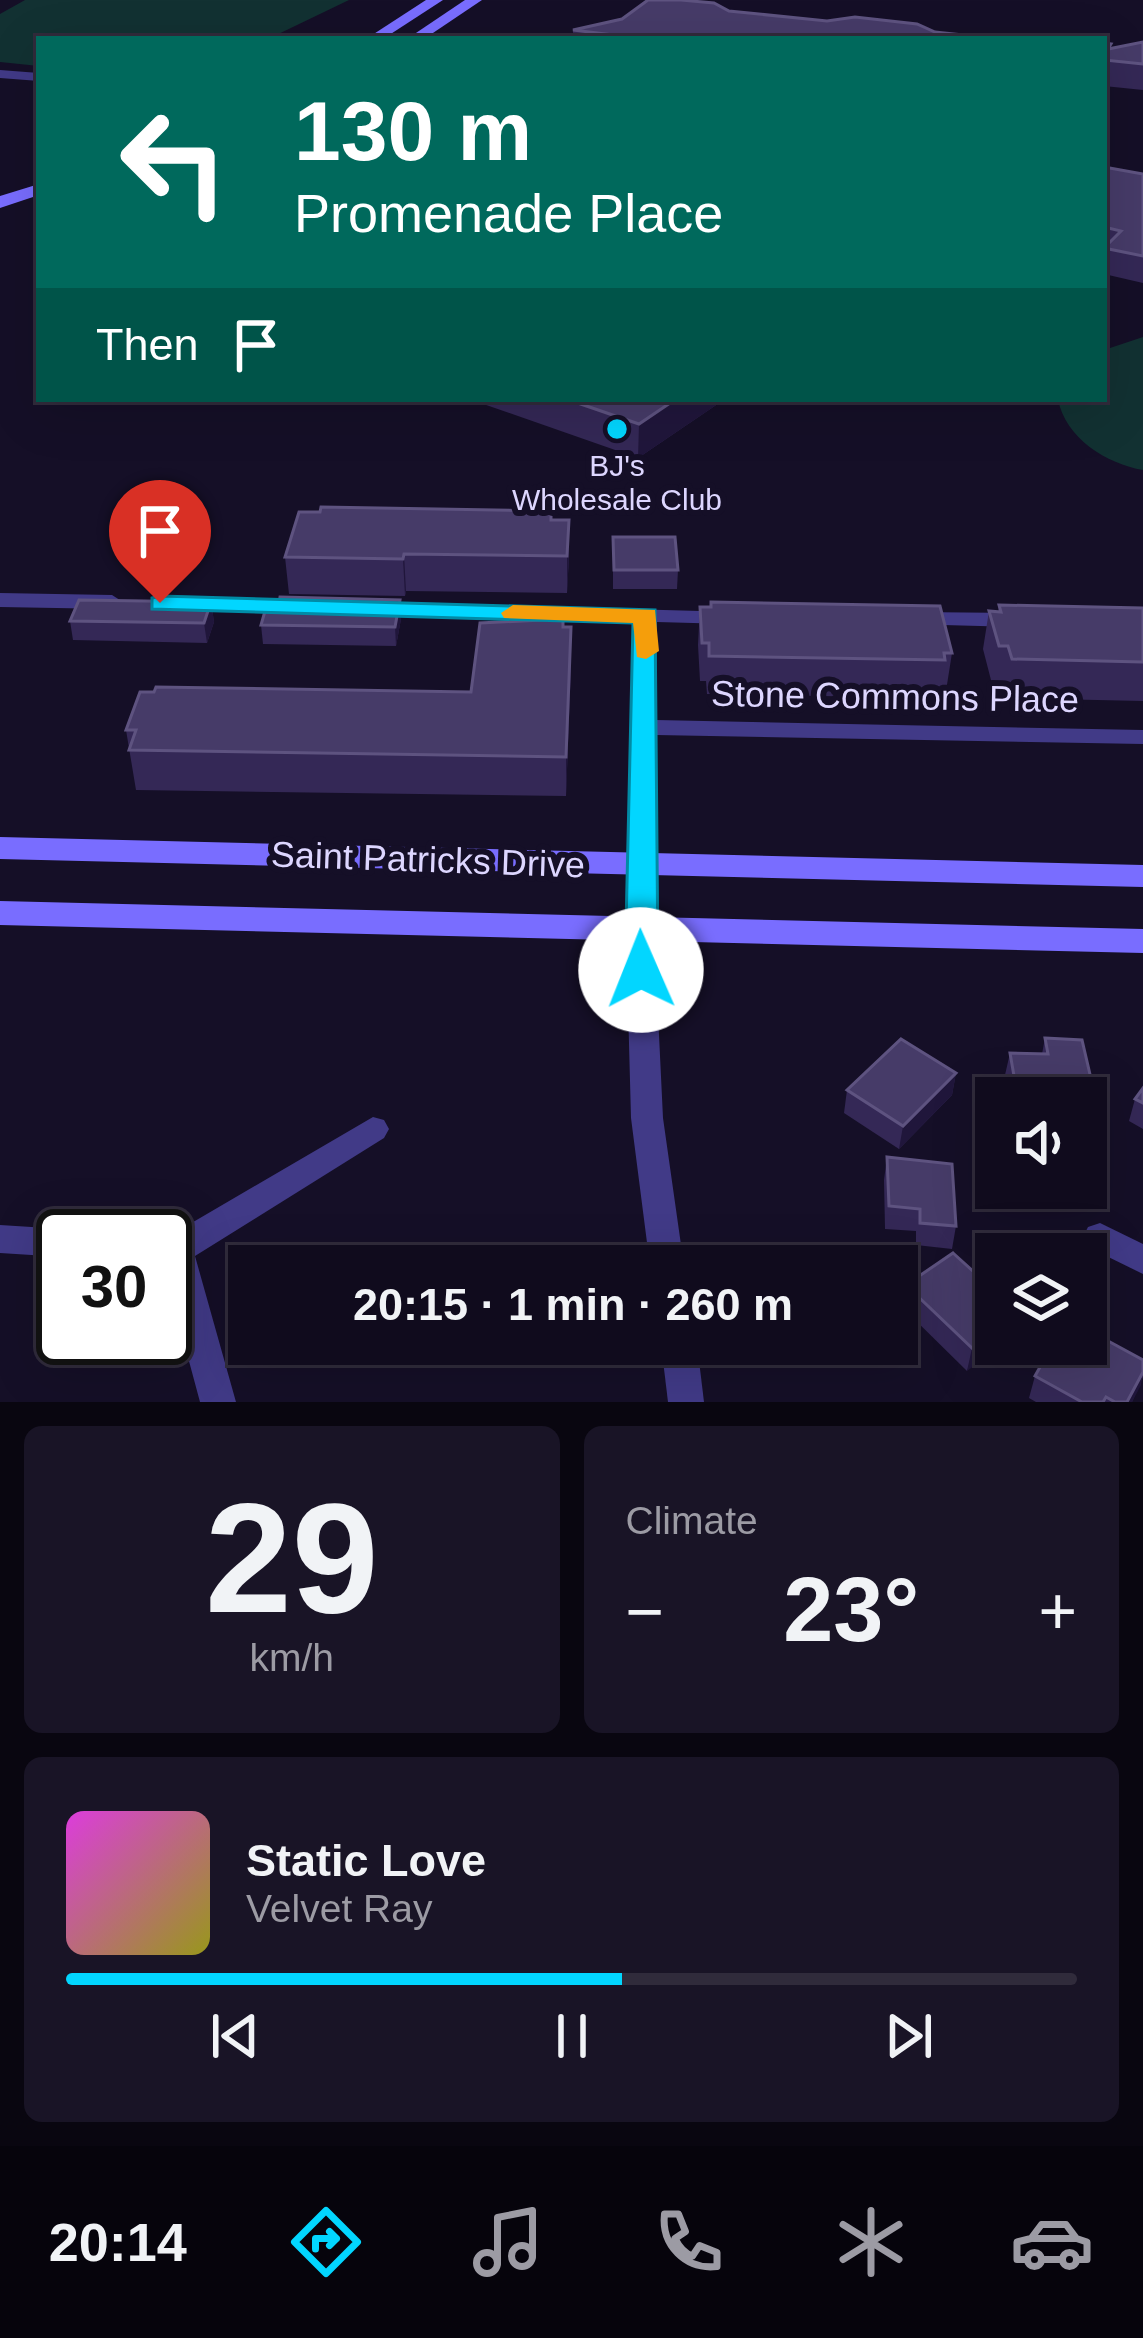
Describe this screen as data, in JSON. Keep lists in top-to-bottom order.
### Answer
{
  "streets": {
    "main road": ["Saint Patricks Drive"],
    "street": ["Stone Commons Place"]
  },
  "places": ["BJ's Wholesale Club"],
  "page": {
    "turn": ["130 m", "Promenade Place"],
    "then": "Then",
    "limit": "30",
    "trip": "20:15 · 1 min · 260 m",
    "tile": [
      ["29", "km/h"],
      "Climate"
    ],
    "heat": ["−", "23°", "+"],
    "song": ["Static Love", "Velvet Ray"],
    "tabs": "20:14"
  }
}
